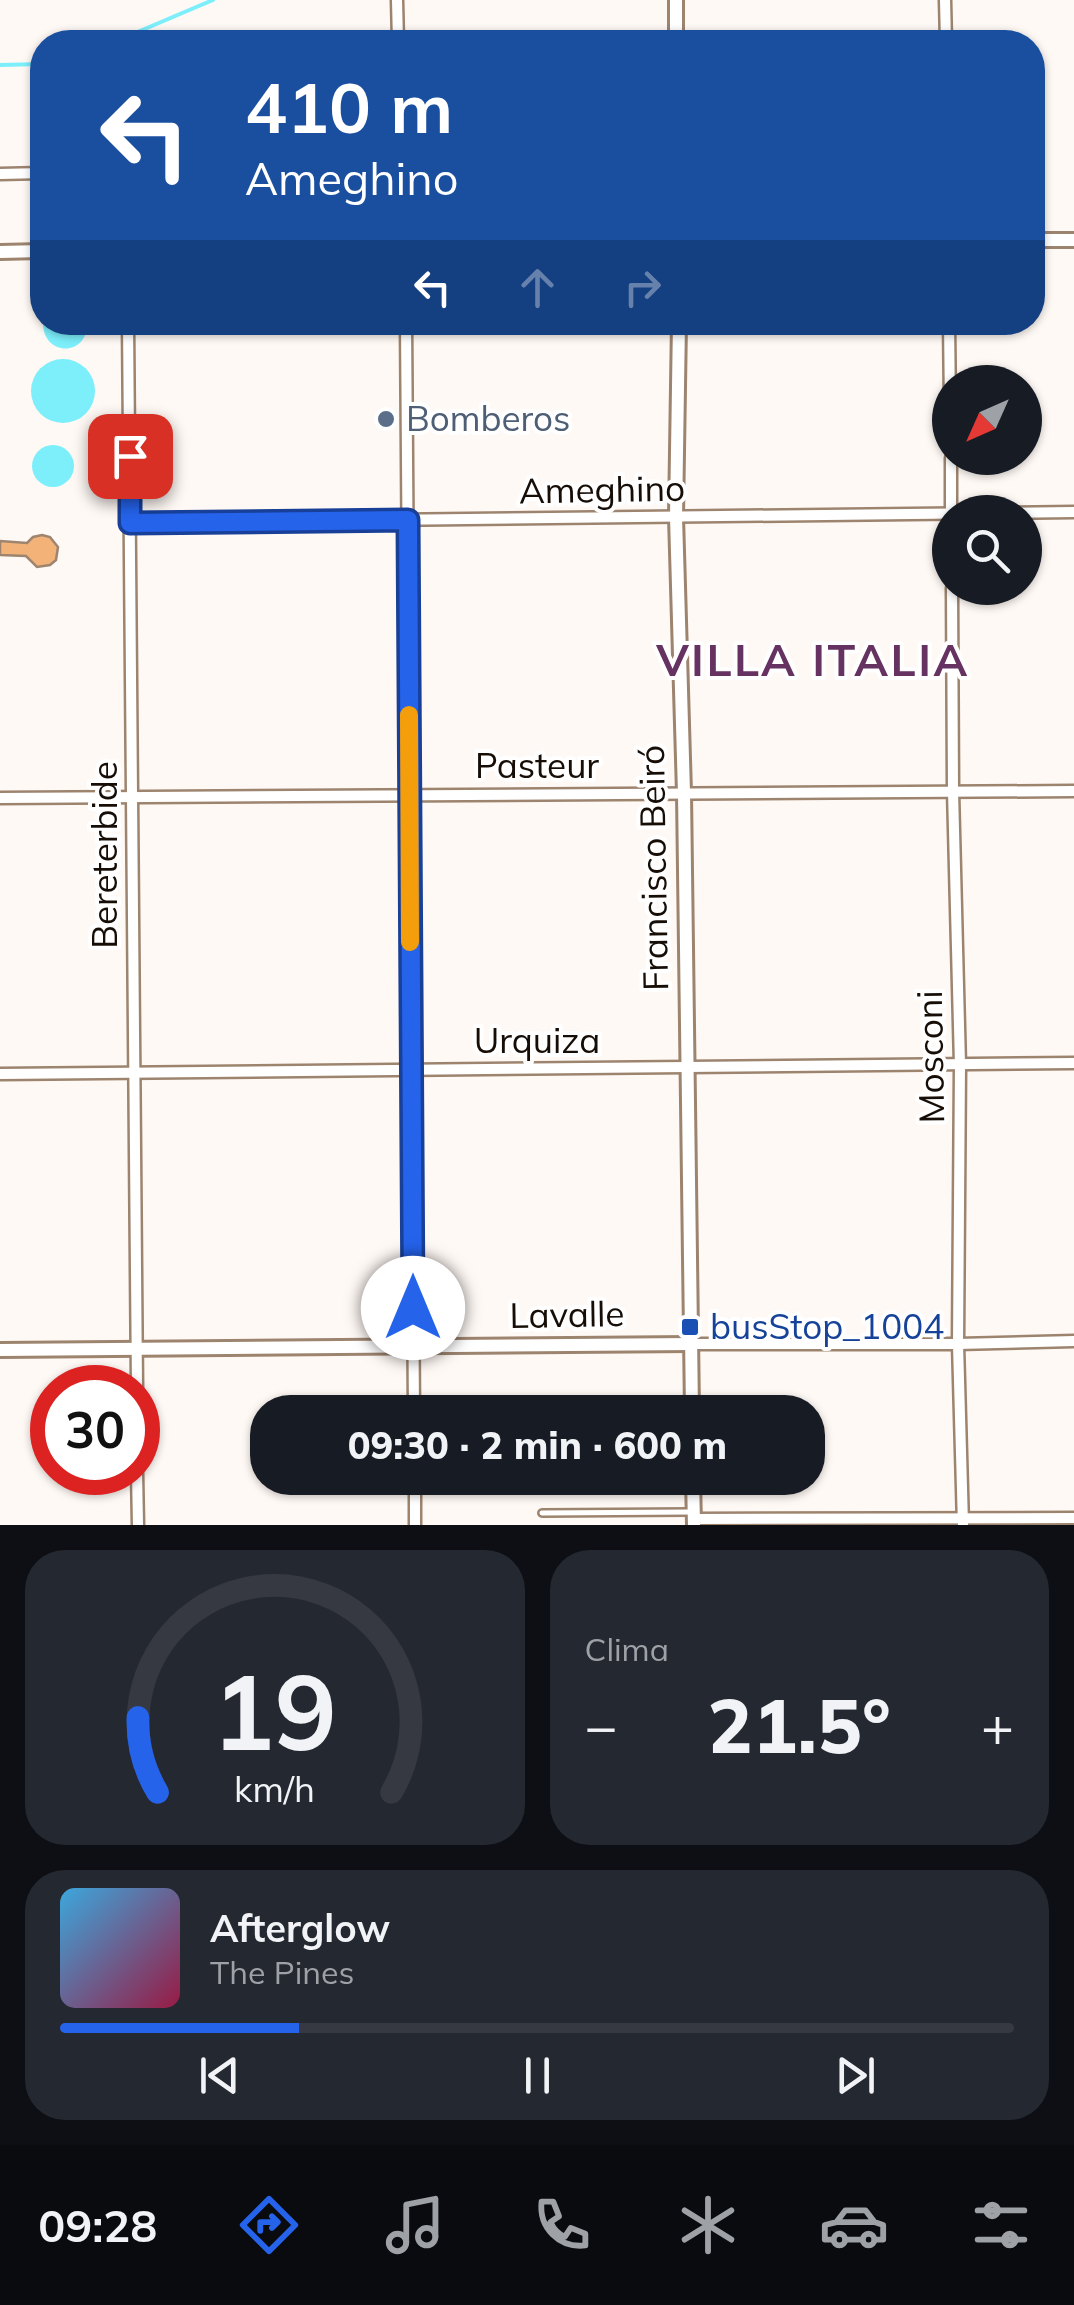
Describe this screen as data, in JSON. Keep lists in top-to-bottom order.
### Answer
{
  "streets": {
    "street": [
      "Ameghino",
      "Pasteur",
      "Bereterbide",
      "Francisco Beiró",
      "Urquiza",
      "Mosconi",
      "Lavalle"
    ]
  },
  "crossings": [
    ["Ameghino", "Bereterbide"],
    ["Ameghino", "Francisco Beiró"],
    ["Pasteur", "Bereterbide"],
    ["Pasteur", "Francisco Beiró"],
    ["Pasteur", "Mosconi"],
    ["Bereterbide", "Urquiza"],
    ["Bereterbide", "Lavalle"],
    ["Francisco Beiró", "Urquiza"],
    ["Francisco Beiró", "Lavalle"],
    ["Urquiza", "Mosconi"],
    ["Mosconi", "Lavalle"]
  ],
  "districts": ["VILLA ITALIA"],
  "places": {
    "other": ["Bomberos"],
    "transit": ["busStop_1004"]
  },
  "north": "bottom left",
  "page": {
    "turn": ["410 m", "Ameghino"],
    "limit": "30",
    "trip": "09:30 · 2 min · 600 m",
    "tile": "Clima",
    "heat": ["−", "21.5°", "+"],
    "song": ["Afterglow", "The Pines"],
    "tabs": "09:28",
    "gauge": ["19", "km/h"]
  }
}
